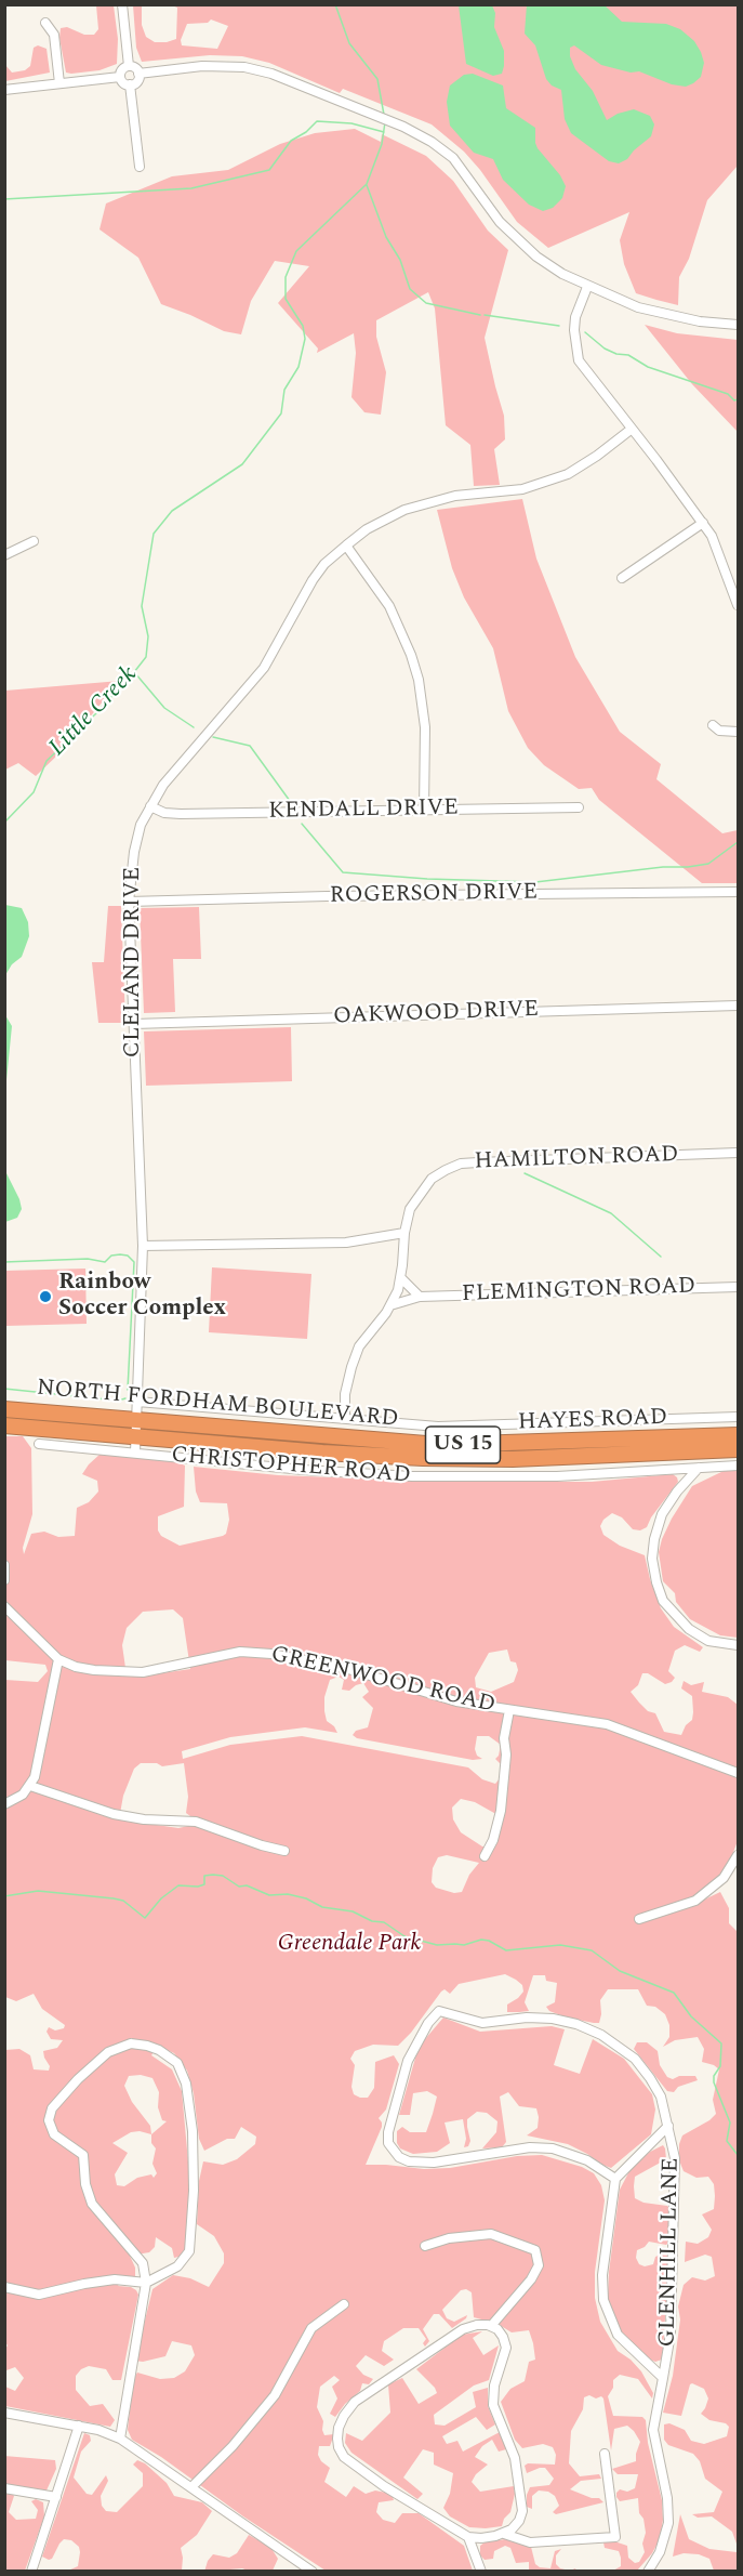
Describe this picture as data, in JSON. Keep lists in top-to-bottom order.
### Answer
{
  "streets": {
    "highway": ["NORTH FORDHAM BOULEVARD", "US 15"],
    "street": [
      "KENDALL DRIVE",
      "ROGERSON DRIVE",
      "CLELAND DRIVE",
      "OAKWOOD DRIVE",
      "HAMILTON ROAD",
      "FLEMINGTON ROAD",
      "HAYES ROAD",
      "CHRISTOPHER ROAD",
      "GREENWOOD ROAD",
      "GLENHILL LANE"
    ]
  },
  "crossings": [
    ["KENDALL DRIVE", "CLELAND DRIVE"],
    ["ROGERSON DRIVE", "CLELAND DRIVE"],
    ["CLELAND DRIVE", "OAKWOOD DRIVE"],
    ["CLELAND DRIVE", "NORTH FORDHAM BOULEVARD"],
    ["CLELAND DRIVE", "HAYES ROAD"],
    ["CLELAND DRIVE", "CHRISTOPHER ROAD"]
  ],
  "water": ["Little Creek"],
  "parks": ["Greendale Park"],
  "places": ["Rainbow Soccer Complex"]
}
